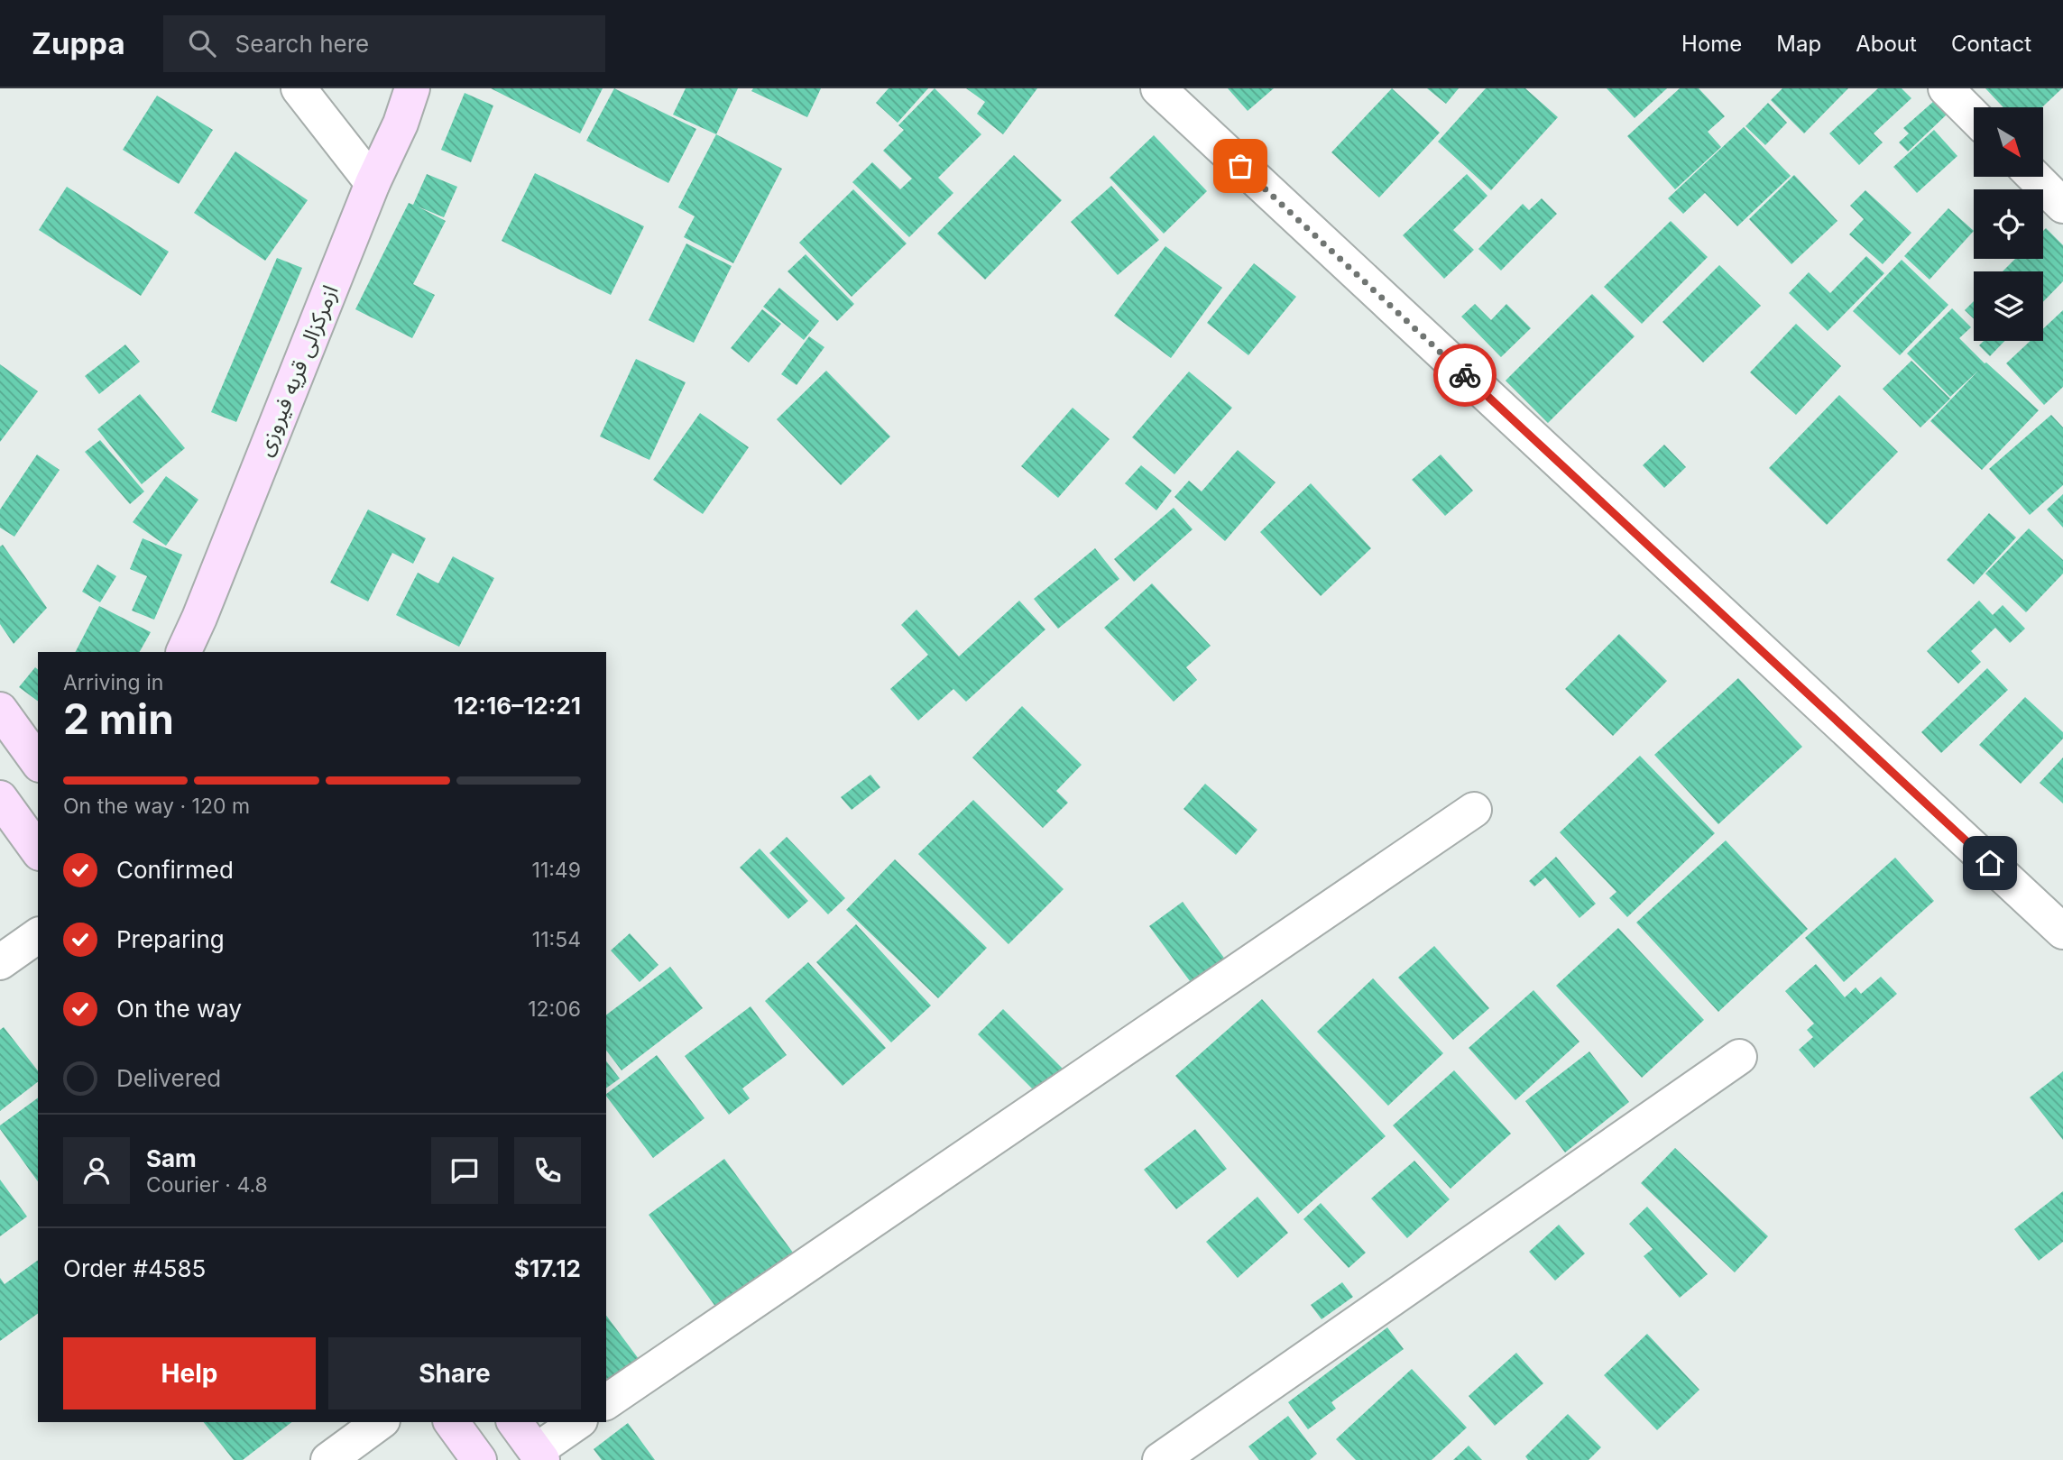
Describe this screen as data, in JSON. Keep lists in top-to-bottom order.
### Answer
{
  "streets": {
    "street": ["ازمرکزالی قریه فیروزی"]
  },
  "north": "bottom right",
  "page": {
    "header": "Zuppa",
    "search": "Search here",
    "nav": [
      "Home",
      "Map",
      "About",
      "Contact"
    ],
    "heading": ["2 min", "Arriving in", "12:16–12:21"],
    "panel": [
      "Sam",
      "Courier · 4.8",
      "Order #4585",
      "$17.12"
    ],
    "bar": "On the way · 120 m",
    "list": [
      ["Confirmed", "11:49"],
      ["Preparing", "11:54"],
      ["On the way", "12:06"],
      "Delivered"
    ],
    "buttons": ["Help", "Share"]
  }
}
